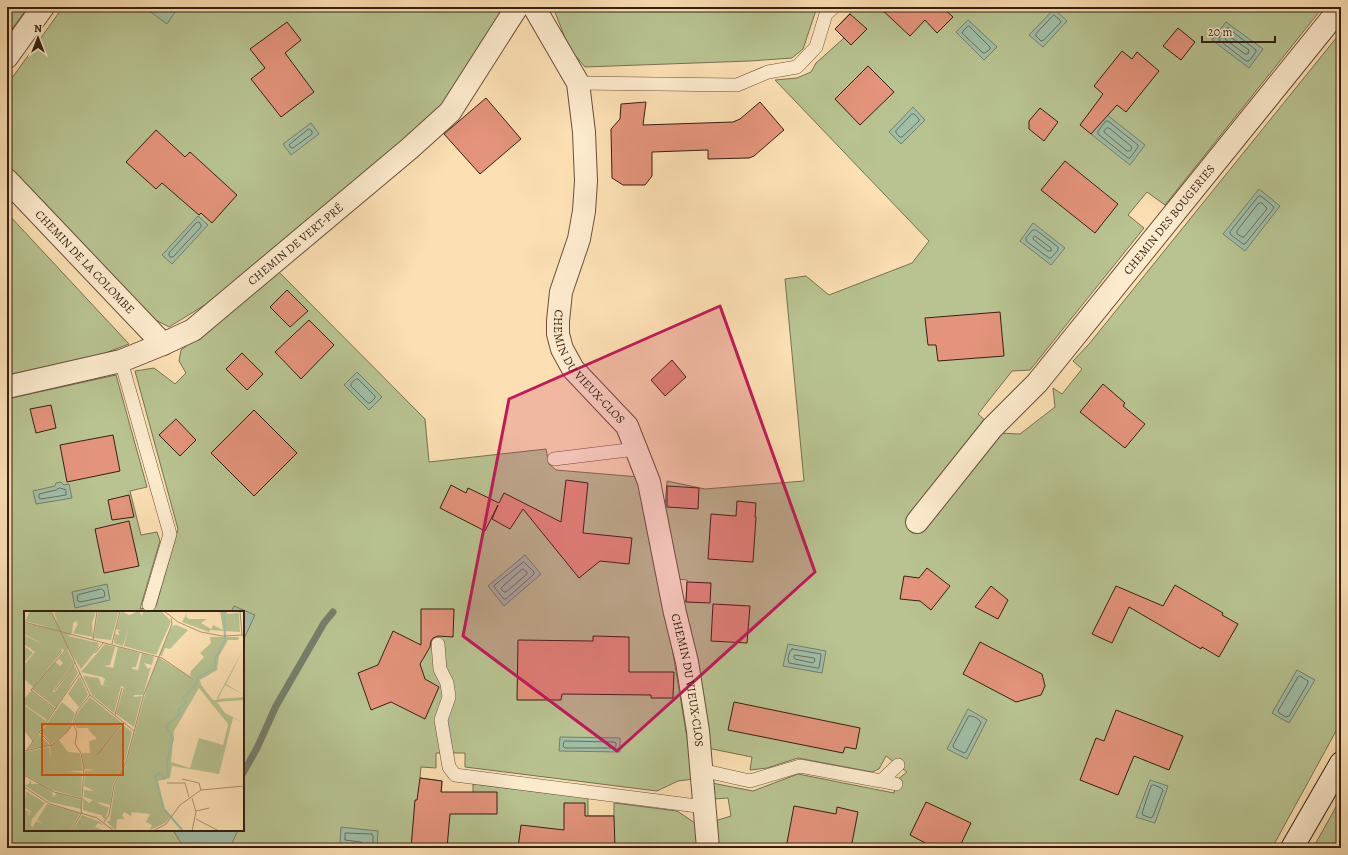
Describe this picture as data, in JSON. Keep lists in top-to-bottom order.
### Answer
{
  "streets": {
    "street": [
      "CHEMIN DES BOUGERIES",
      "CHEMIN DE VERT-PRÉ",
      "CHEMIN DE LA COLOMBE",
      "CHEMIN DU VIEUX-CLOS"
    ]
  },
  "crossings": [
    ["CHEMIN DE VERT-PRÉ", "CHEMIN DE LA COLOMBE"]
  ],
  "scale_bar": "20 m",
  "north": "top"
}
